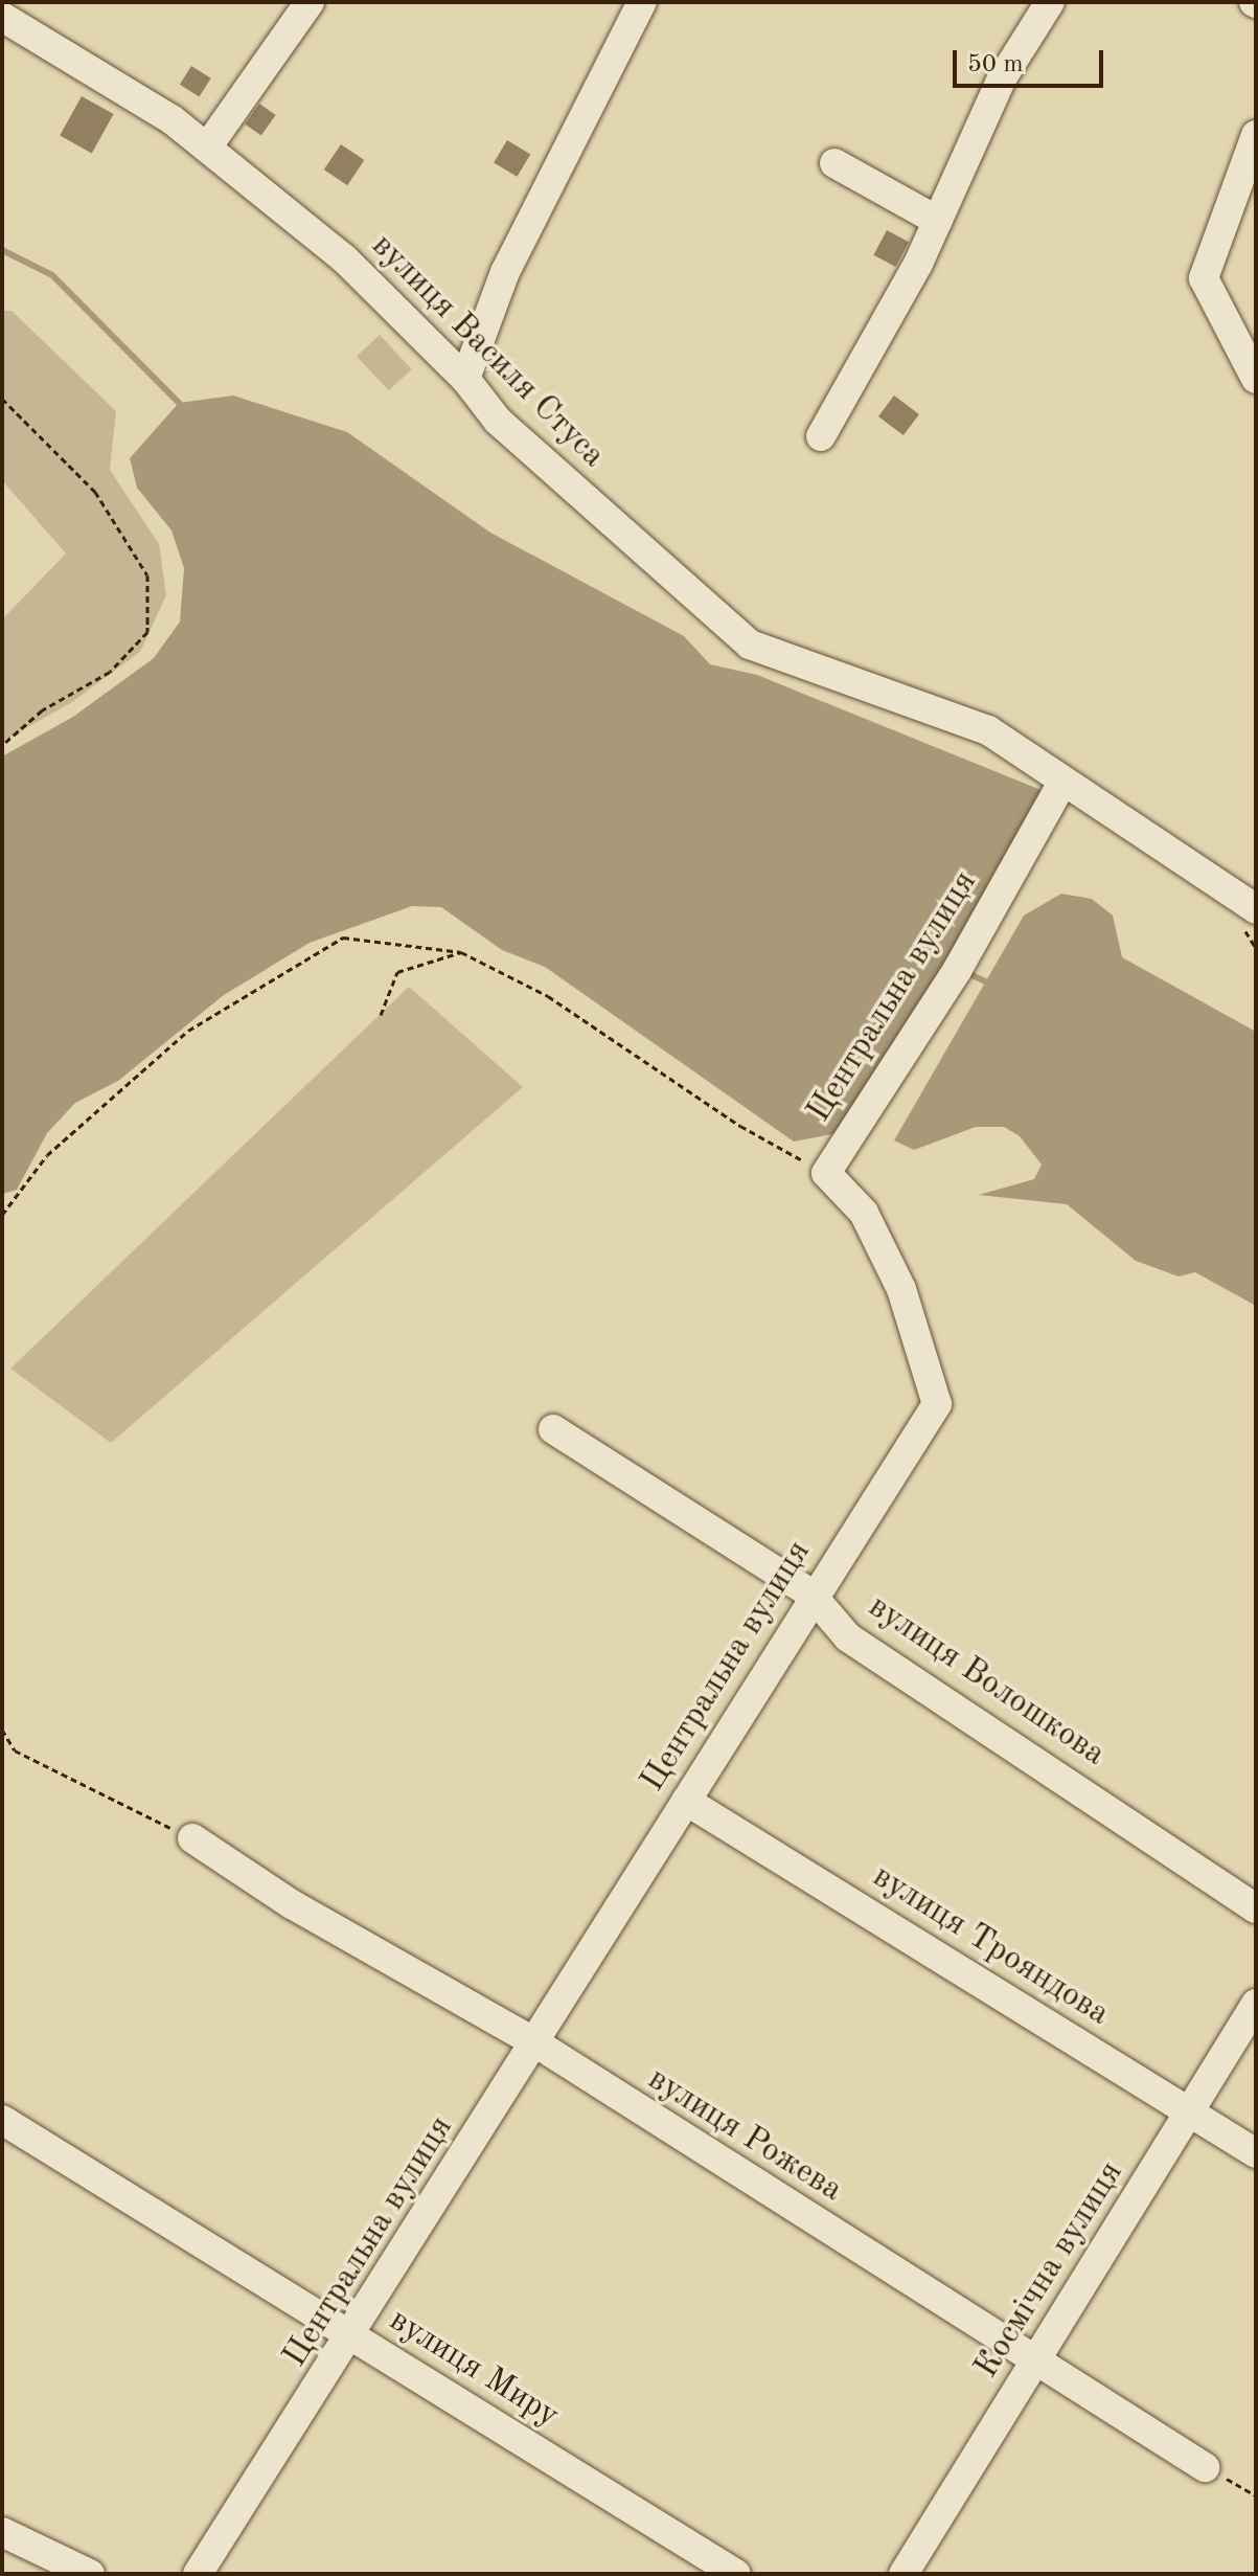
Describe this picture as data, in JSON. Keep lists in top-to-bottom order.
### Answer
{
  "streets": {
    "street": [
      "вулиця Василя Стуса",
      "Центральна вулиця",
      "вулиця Волошкова",
      "вулиця Трояндова",
      "вулиця Рожева",
      "Космічна вулиця",
      "вулиця Миру"
    ]
  },
  "crossings": [
    ["вулиця Василя Стуса", "Центральна вулиця"],
    ["Центральна вулиця", "вулиця Волошкова"],
    ["Центральна вулиця", "вулиця Трояндова"],
    ["Центральна вулиця", "вулиця Рожева"],
    ["Центральна вулиця", "вулиця Миру"],
    ["вулиця Трояндова", "Космічна вулиця"],
    ["вулиця Рожева", "Космічна вулиця"]
  ],
  "scale_bar": "50 m"
}
